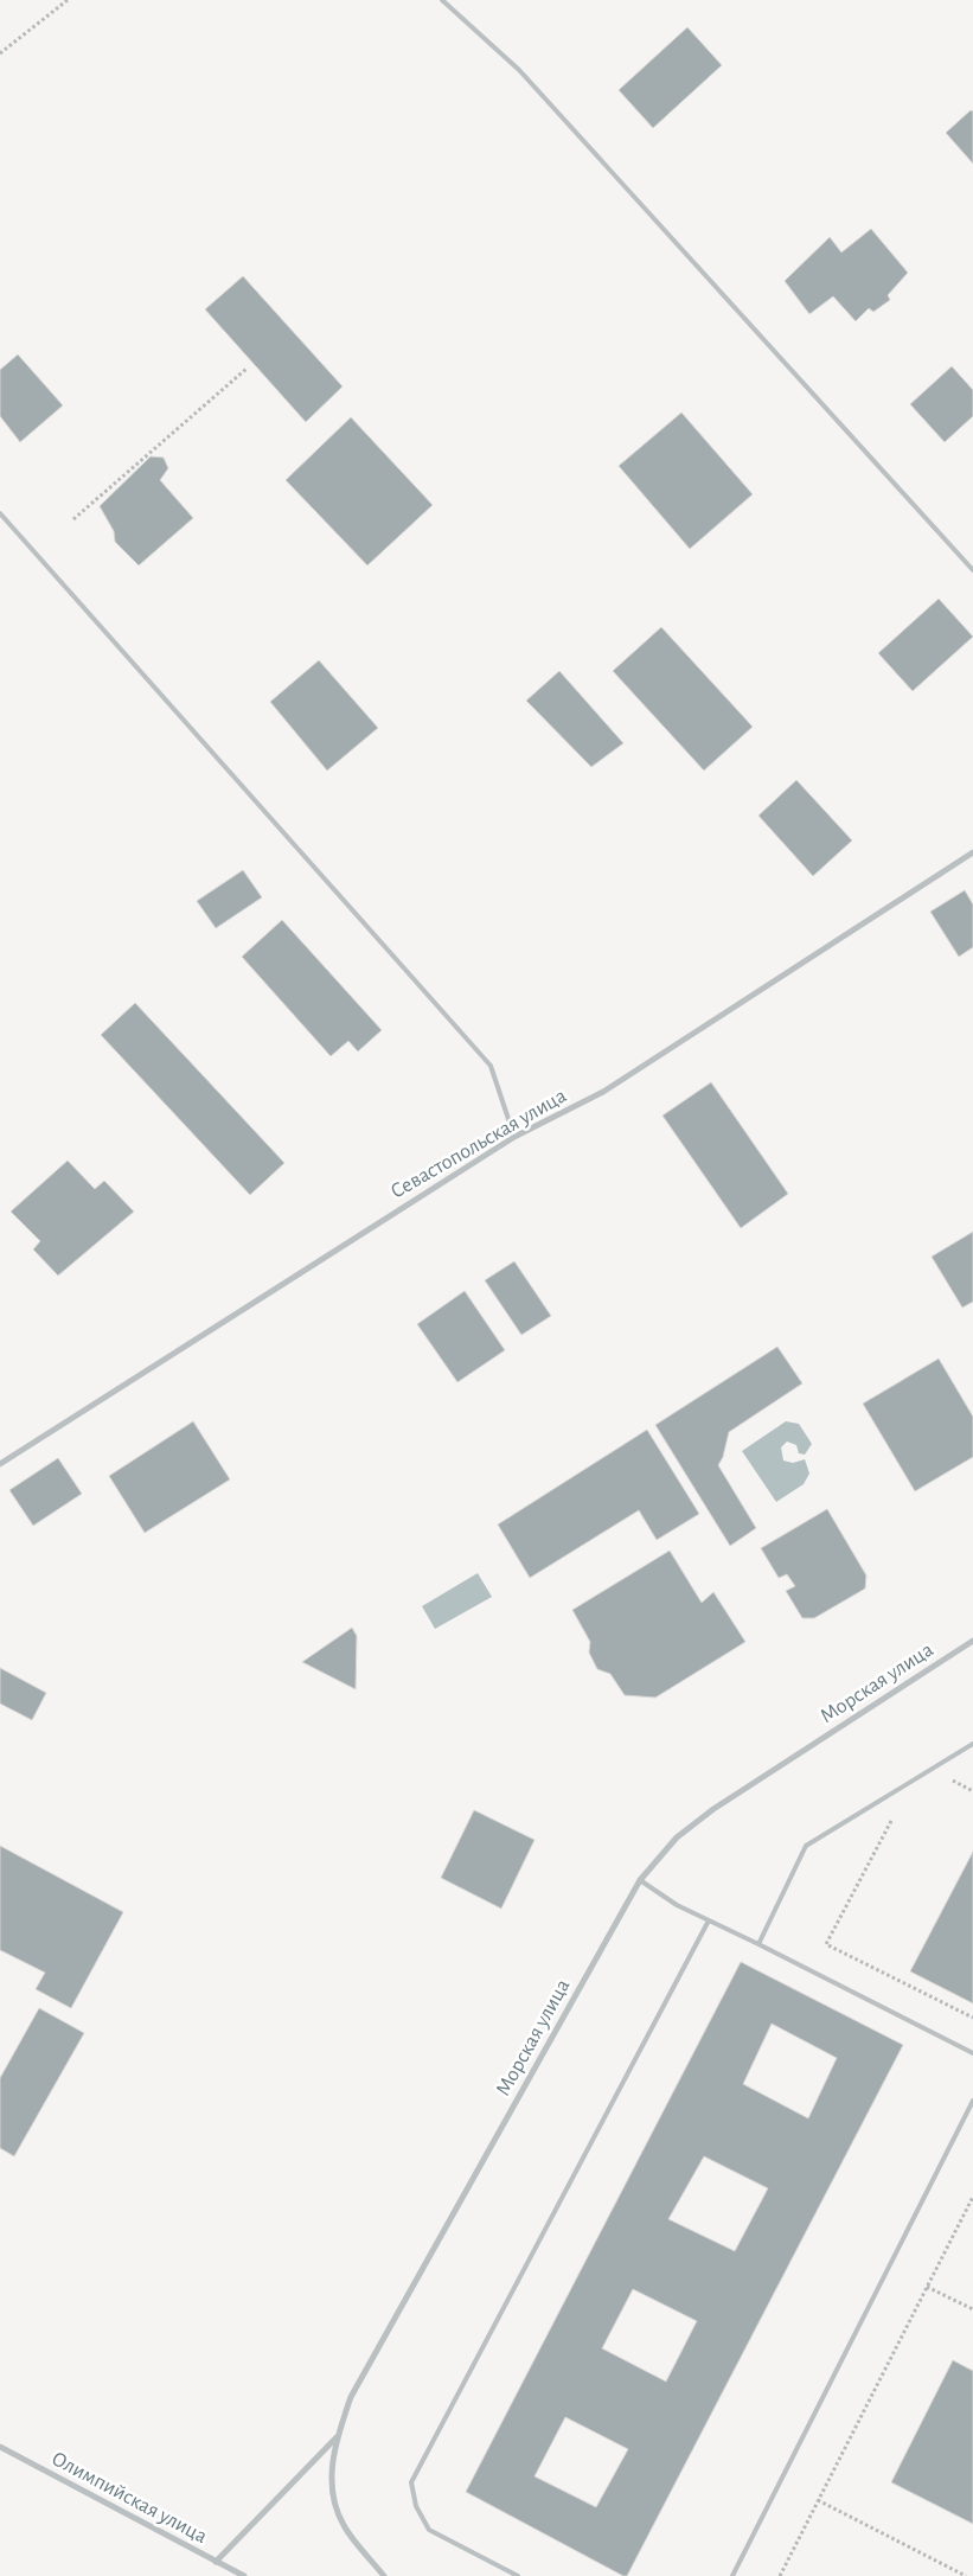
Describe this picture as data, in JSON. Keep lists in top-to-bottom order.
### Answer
{
  "streets": {
    "street": ["Севастопольская улица", "Морская улица", "Олимпийская улица"]
  }
}
